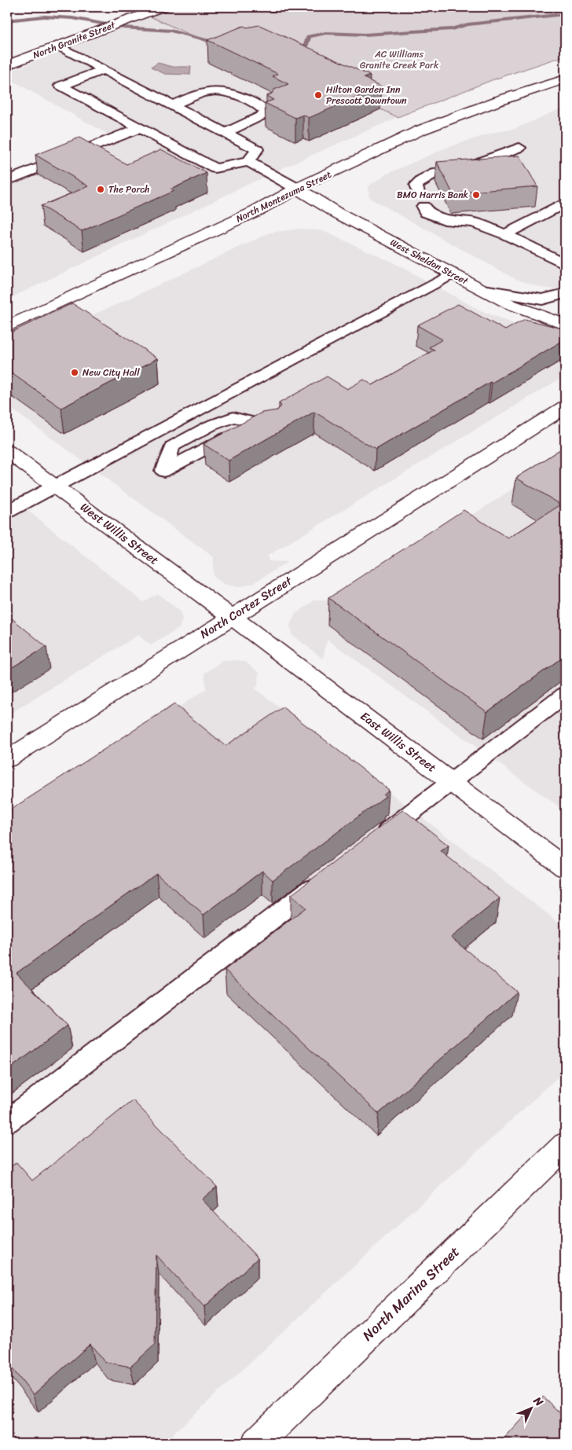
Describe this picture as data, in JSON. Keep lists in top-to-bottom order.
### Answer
{
  "streets": {
    "street": [
      "North Granite Street",
      "North Montezuma Street",
      "West Sheldon Street",
      "West Willis Street",
      "North Cortez Street",
      "East Willis Street",
      "North Marina Street"
    ]
  },
  "crossings": [
    ["North Montezuma Street", "West Sheldon Street"],
    ["West Willis Street", "North Cortez Street"],
    ["West Willis Street", "East Willis Street"],
    ["North Cortez Street", "East Willis Street"]
  ],
  "parks": ["AC Williams Granite Creek Park"],
  "places": [
    "Hilton Garden Inn Prescott Downtown",
    "The Porch",
    "BMO Harris Bank",
    "New City Hall"
  ],
  "north": "top right"
}
